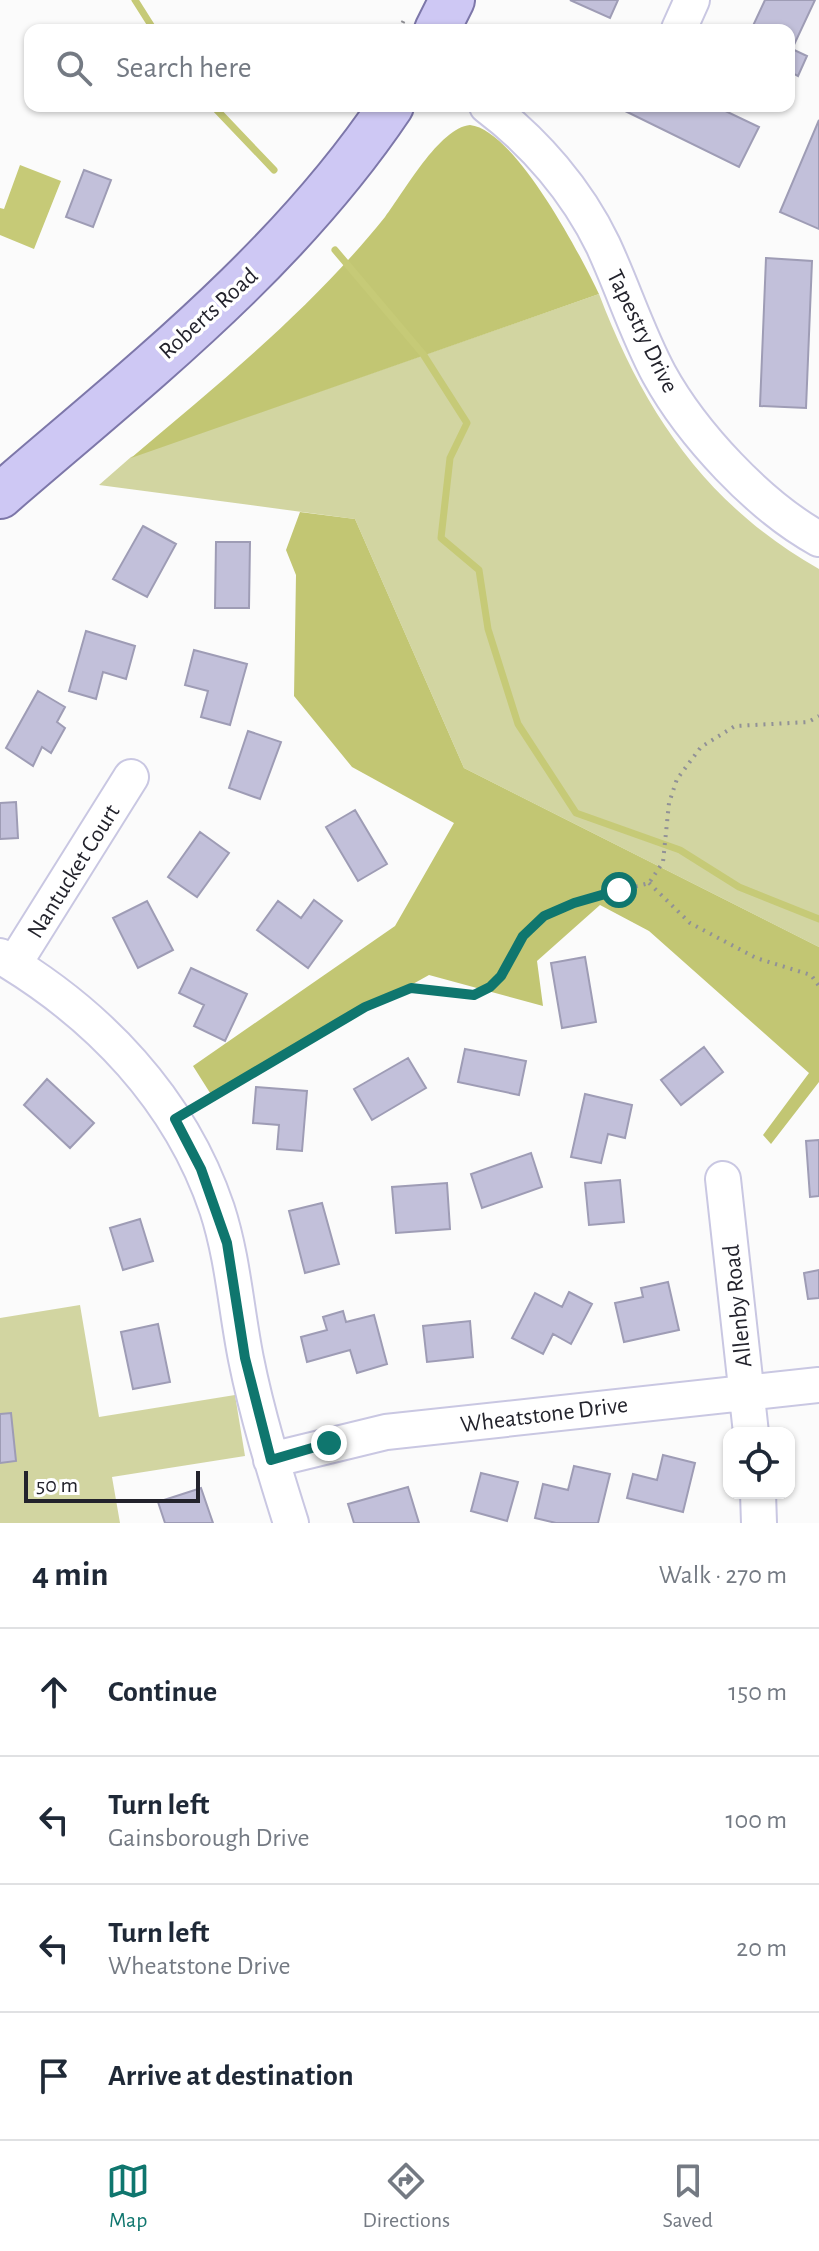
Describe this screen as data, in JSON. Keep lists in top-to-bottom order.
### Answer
{
  "streets": {
    "main road": ["Roberts Road"],
    "street": [
      "Tapestry Drive",
      "Nantucket Court",
      "Allenby Road",
      "Wheatstone Drive"
    ]
  },
  "crossings": [
    ["Allenby Road", "Wheatstone Drive"]
  ],
  "scale_bar": "50 m",
  "page": {
    "search": "Search here",
    "scale": "50 m",
    "heading": ["4 min", "Walk · 270 m"],
    "list": [
      ["Continue", "150 m"],
      ["Turn left", "Gainsborough Drive", "100 m"],
      ["Turn left", "Wheatstone Drive", "20 m"],
      "Arrive at destination"
    ],
    "nav": ["Map", "Directions", "Saved"]
  }
}
